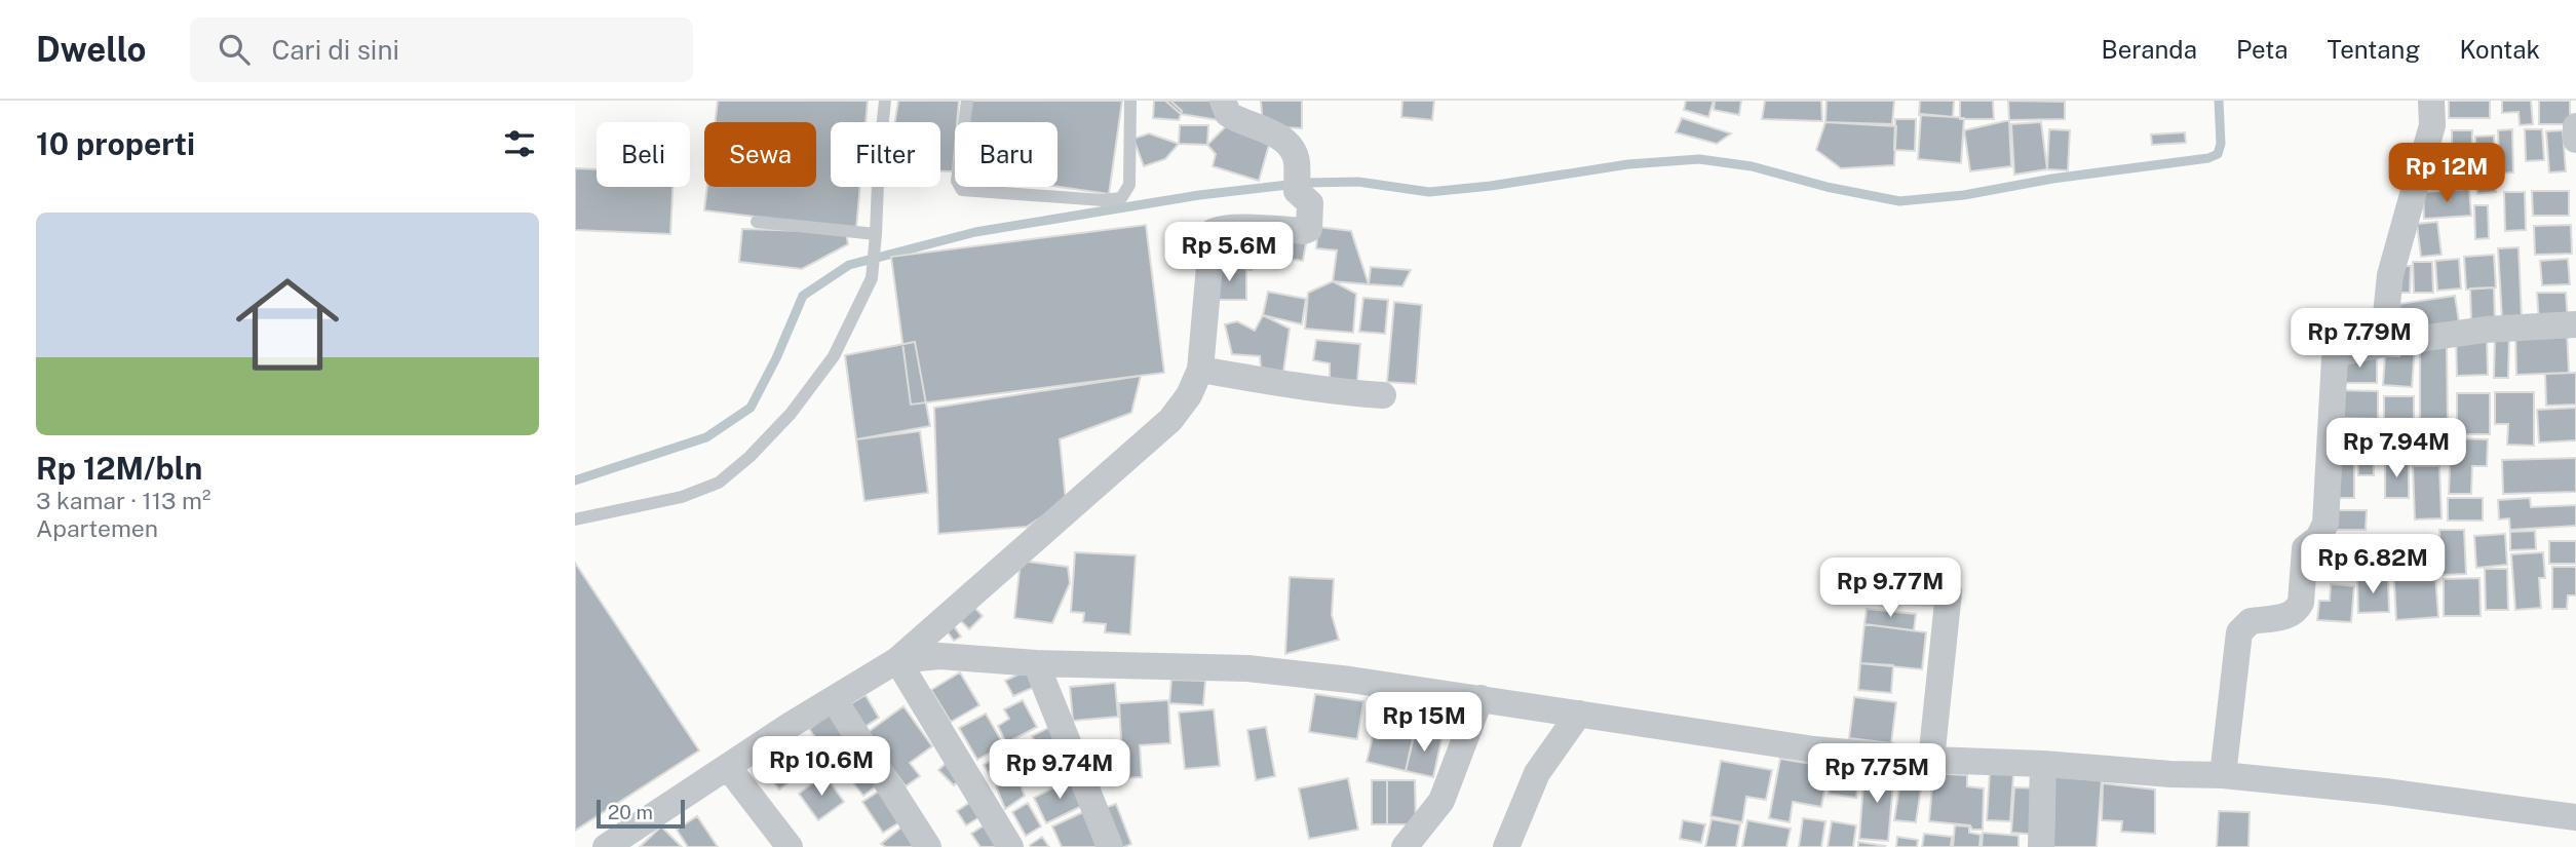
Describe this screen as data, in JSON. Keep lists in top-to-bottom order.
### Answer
{
  "scale_bar": "20 m",
  "page": {
    "header": "Dwello",
    "search": "Cari di sini",
    "nav": [
      "Beranda",
      "Peta",
      "Tentang",
      "Kontak"
    ],
    "heading": "10 properti",
    "chip": [
      "Beli",
      "Sewa",
      "Filter",
      "Baru"
    ],
    "price": [
      "Rp 12M",
      "Rp 5.6M",
      "Rp 7.79M",
      "Rp 7.94M",
      "Rp 6.82M",
      "Rp 9.77M",
      "Rp 15M",
      "Rp 10.6M",
      "Rp 9.74M",
      "Rp 7.75M"
    ],
    "list": [
      {
        "name": "Rp 12M/bln",
        "note": "3 kamar · 113 m² · Apartemen"
      }
    ],
    "scale": "20 m"
  }
}
